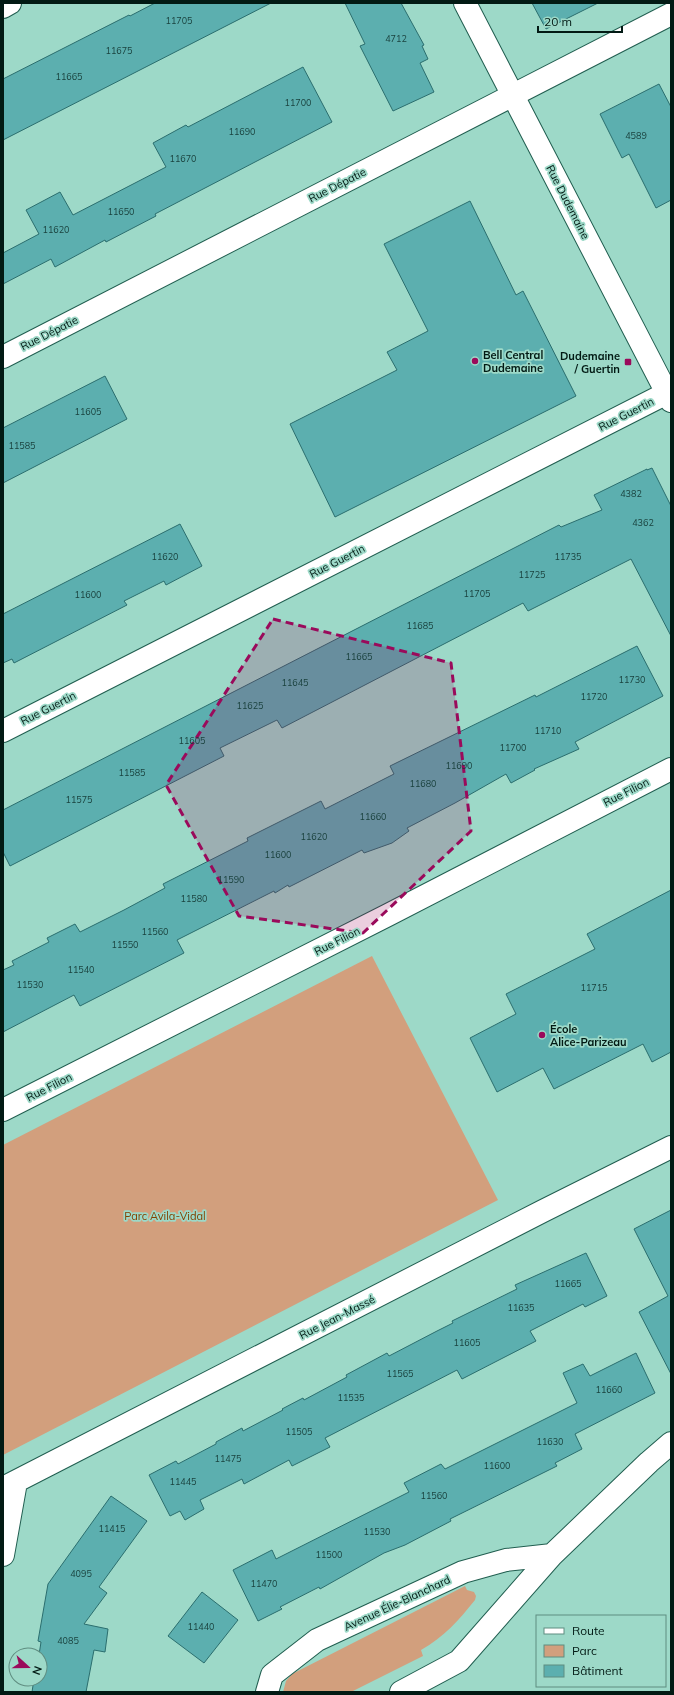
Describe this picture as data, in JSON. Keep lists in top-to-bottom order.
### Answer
{
  "streets": {
    "street": [
      "Rue Dépatie",
      "Rue Dudemaine",
      "Rue Guertin",
      "Rue Filion",
      "Rue Jean-Massé",
      "Avenue Élie-Blanchard"
    ]
  },
  "crossings": [
    ["Rue Dépatie", "Rue Dudemaine"],
    ["Rue Dudemaine", "Rue Guertin"]
  ],
  "parks": ["Parc Avila-Vidal"],
  "places": {
    "other": ["Bell Central Dudemaine", "École Alice-Parizeau"],
    "transit": ["Dudemaine / Guertin"]
  },
  "house_numbers": [
    "11705",
    "4712",
    "11675",
    "11665",
    "11700",
    "11690",
    "4589",
    "11670",
    "11650",
    "11620",
    "11605",
    "11585",
    "4382",
    "4362",
    "11620",
    "11735",
    "11725",
    "11705",
    "11600",
    "11685",
    "11665",
    "11730",
    "11645",
    "11720",
    "11625",
    "11710",
    "11605",
    "11700",
    "11690",
    "11585",
    "11680",
    "11575",
    "11660",
    "11620",
    "11600",
    "11590",
    "11580",
    "11560",
    "11550",
    "11540",
    "11530",
    "11715",
    "11665",
    "11635",
    "11605",
    "11565",
    "11660",
    "11535",
    "11505",
    "11630",
    "11475",
    "11600",
    "11445",
    "11560",
    "11415",
    "11530",
    "11500",
    "4095",
    "11470",
    "11440",
    "4085"
  ],
  "legend": ["Route", "Parc", "Bâtiment"],
  "scale_bar": "20 m",
  "north": "right"
}
